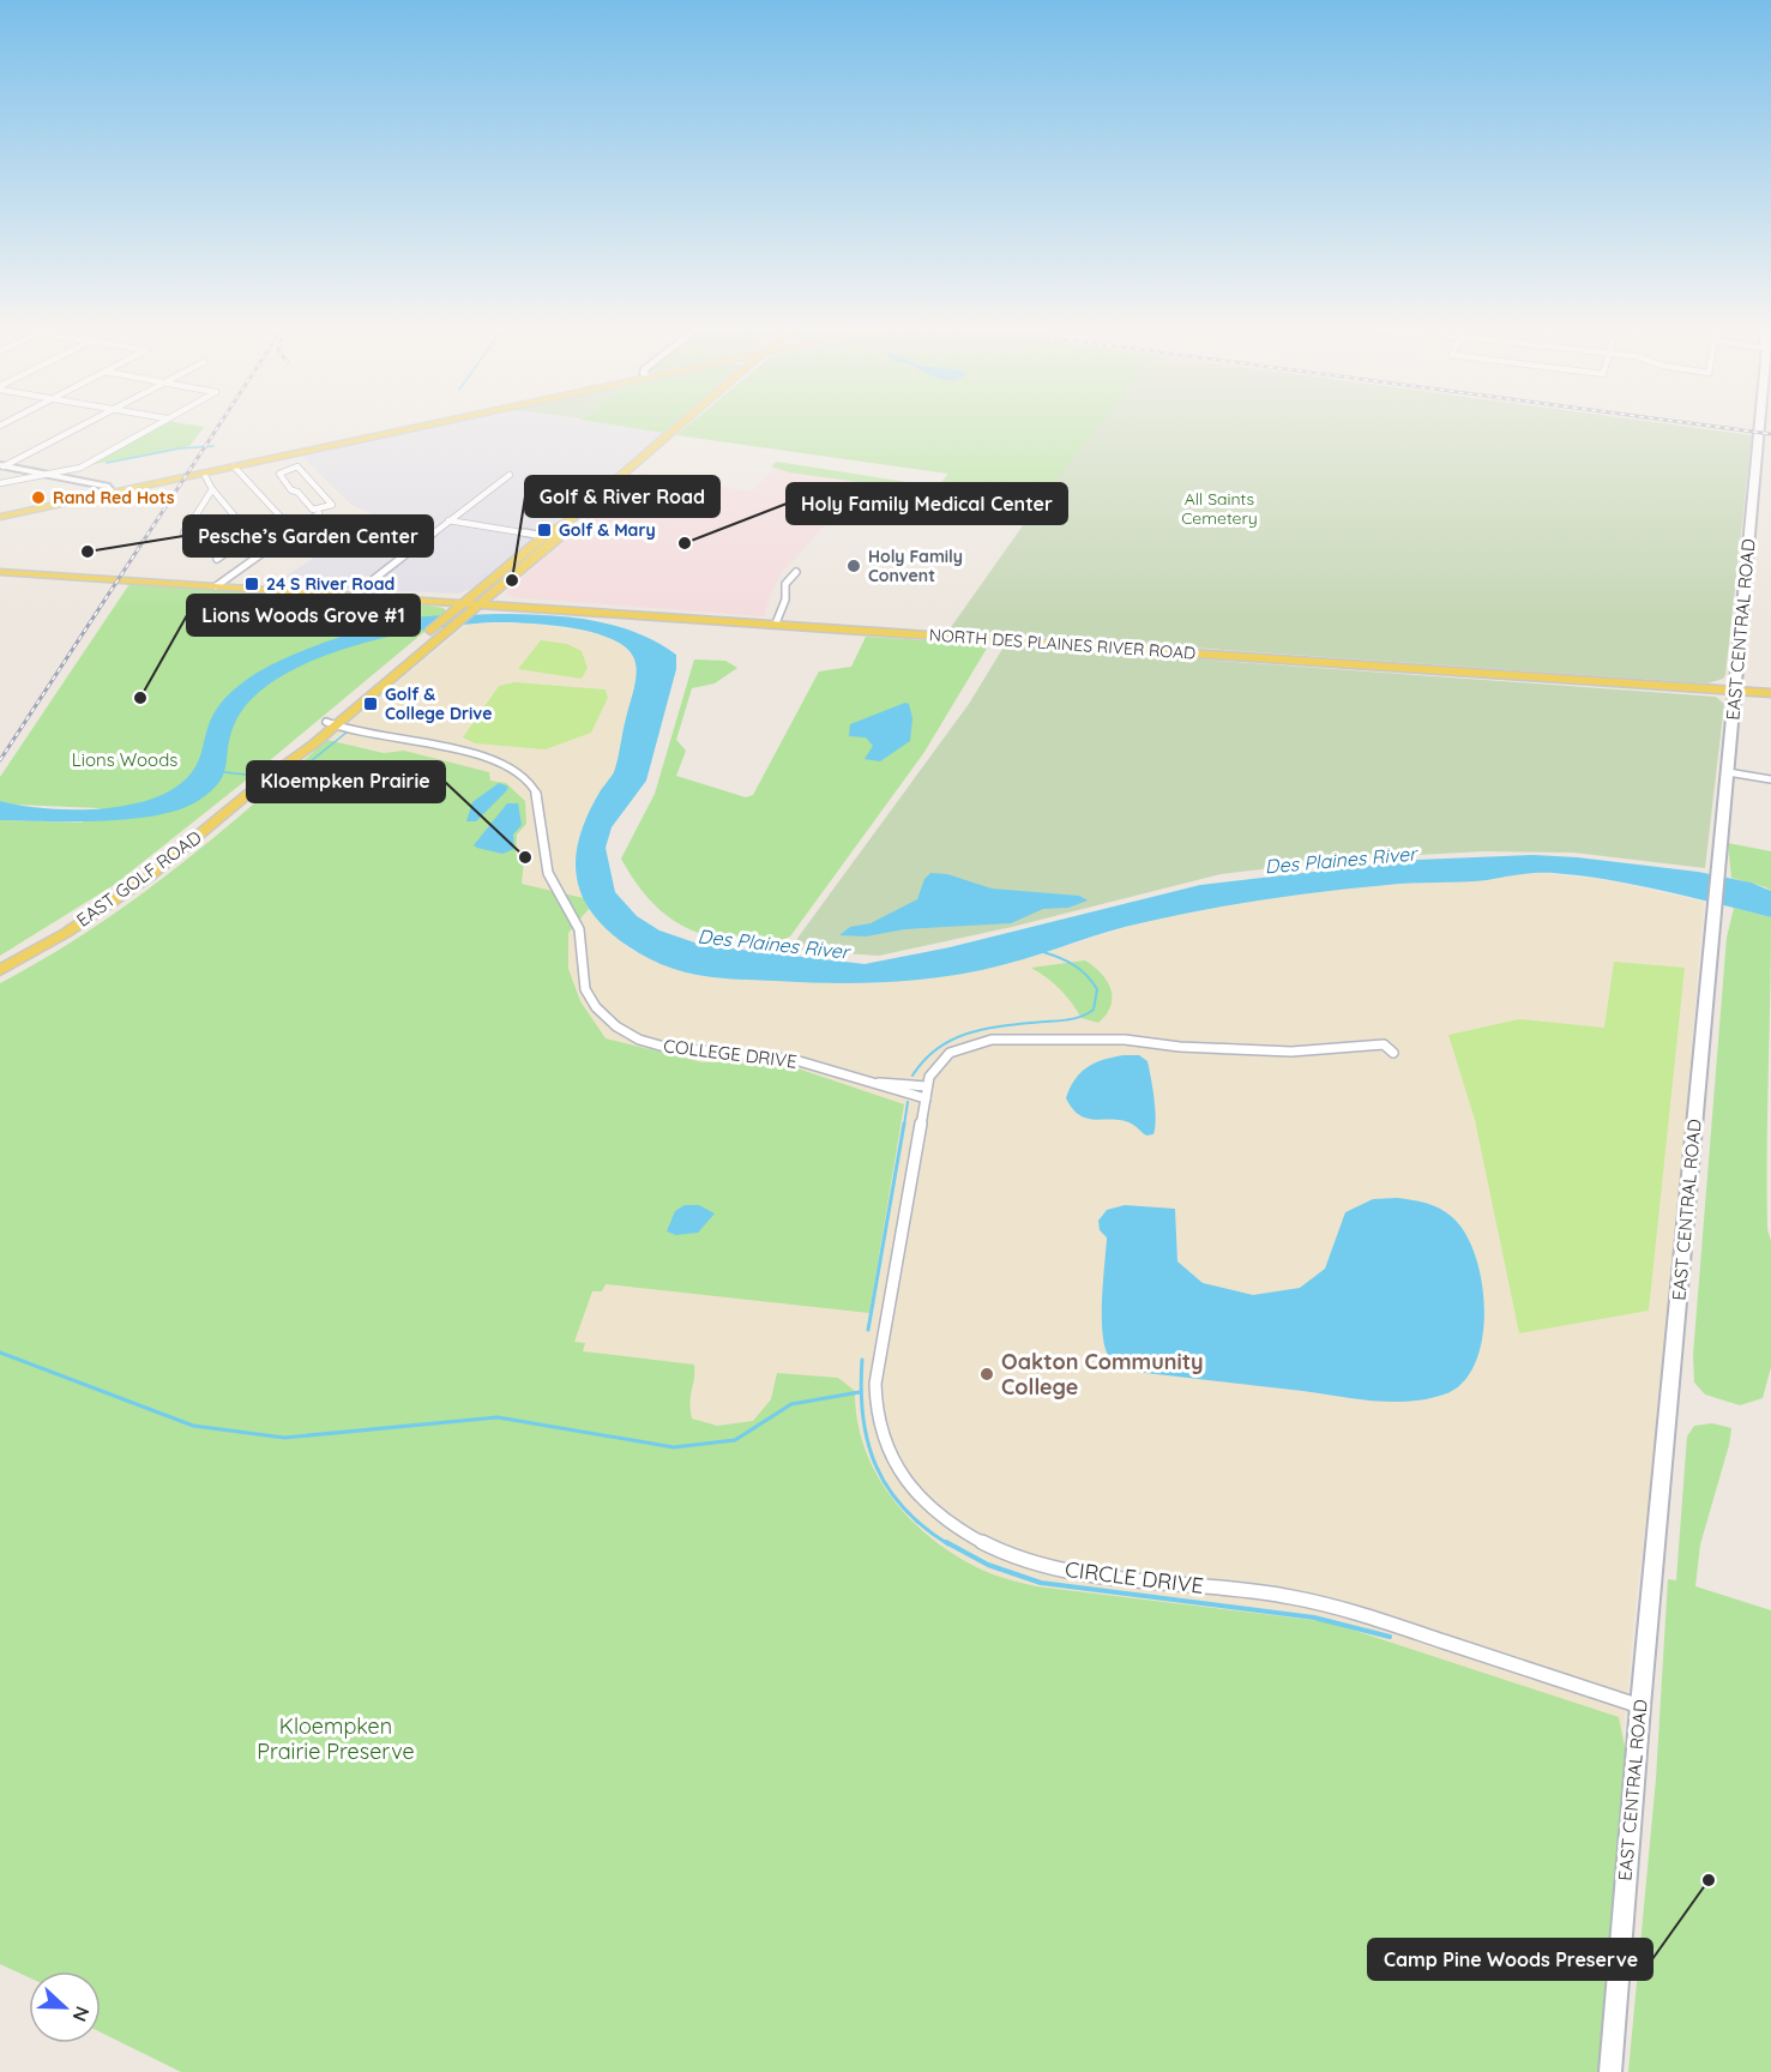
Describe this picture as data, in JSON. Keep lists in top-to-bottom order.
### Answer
{
  "streets": {
    "main road": ["EAST CENTRAL ROAD", "NORTH DES PLAINES RIVER ROAD", "EAST GOLF ROAD"],
    "street": ["COLLEGE DRIVE", "CIRCLE DRIVE"]
  },
  "crossings": [
    ["EAST CENTRAL ROAD", "NORTH DES PLAINES RIVER ROAD"],
    ["EAST CENTRAL ROAD", "CIRCLE DRIVE"],
    ["NORTH DES PLAINES RIVER ROAD", "EAST GOLF ROAD"],
    ["EAST GOLF ROAD", "COLLEGE DRIVE"],
    ["COLLEGE DRIVE", "CIRCLE DRIVE"]
  ],
  "water": ["Des Plaines River"],
  "parks": ["All Saints Cemetery", "Lions Woods", "Kloempken Prairie Preserve"],
  "places": {
    "other": [
      "Rand Red Hots",
      "Holy Family Medical Center",
      "Pesche’s Garden Center",
      "Holy Family Convent",
      "Golf & River Road",
      "Lions Woods Grove #1",
      "Kloempken Prairie",
      "Oakton Community College",
      "Camp Pine Woods Preserve"
    ],
    "transit": ["Golf & Mary", "24 S River Road", "Golf & College Drive"]
  },
  "north": "right"
}
